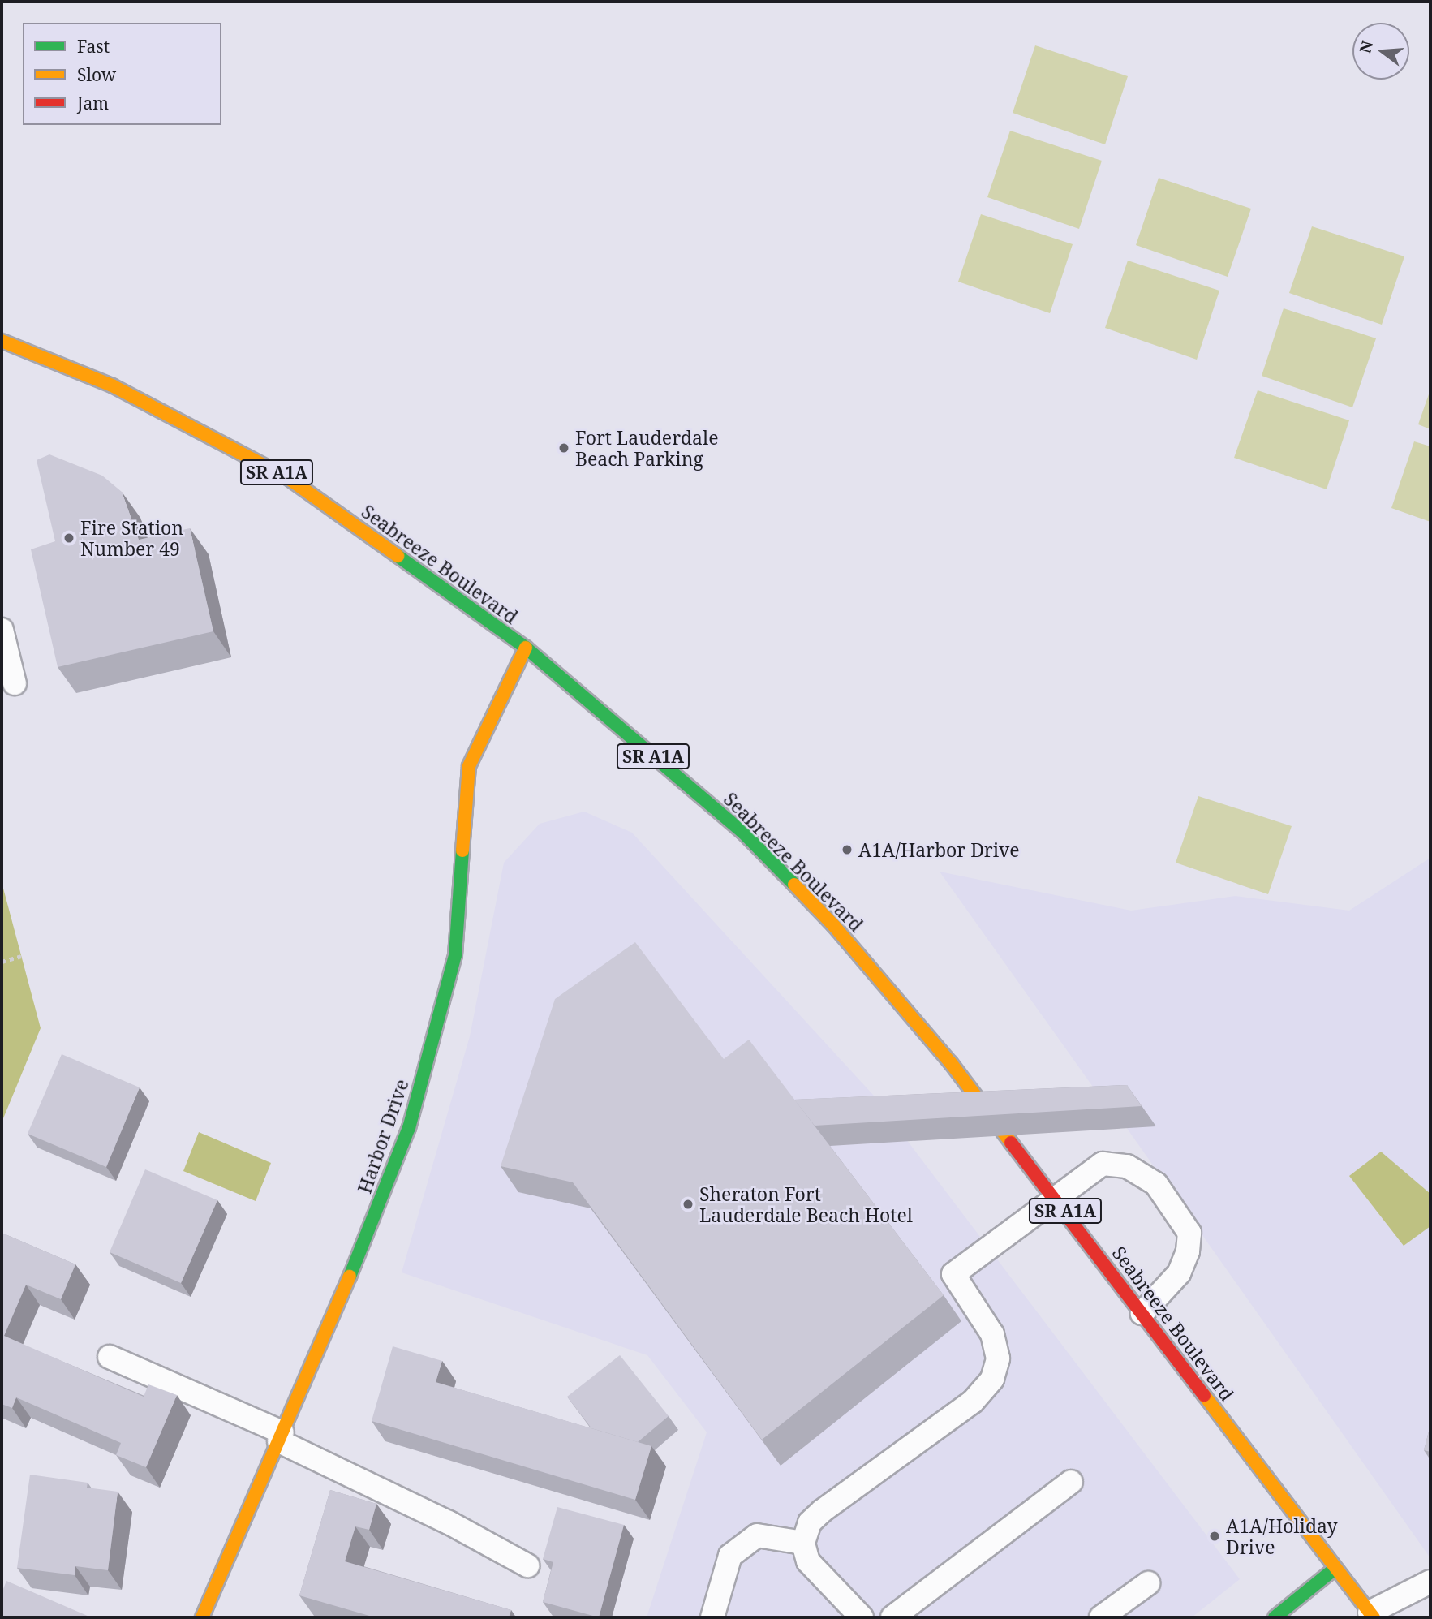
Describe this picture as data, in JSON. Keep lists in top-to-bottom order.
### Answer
{
  "streets": {
    "main road": ["SR A1A", "Seabreeze Boulevard", "Harbor Drive"]
  },
  "crossings": [
    ["Seabreeze Boulevard", "Harbor Drive"]
  ],
  "places": [
    "Fort Lauderdale Beach Parking",
    "Fire Station Number 49",
    "A1A/Harbor Drive",
    "Sheraton Fort Lauderdale Beach Hotel",
    "A1A/Holiday Drive"
  ],
  "legend": ["Fast", "Slow", "Jam"],
  "north": "left"
}
